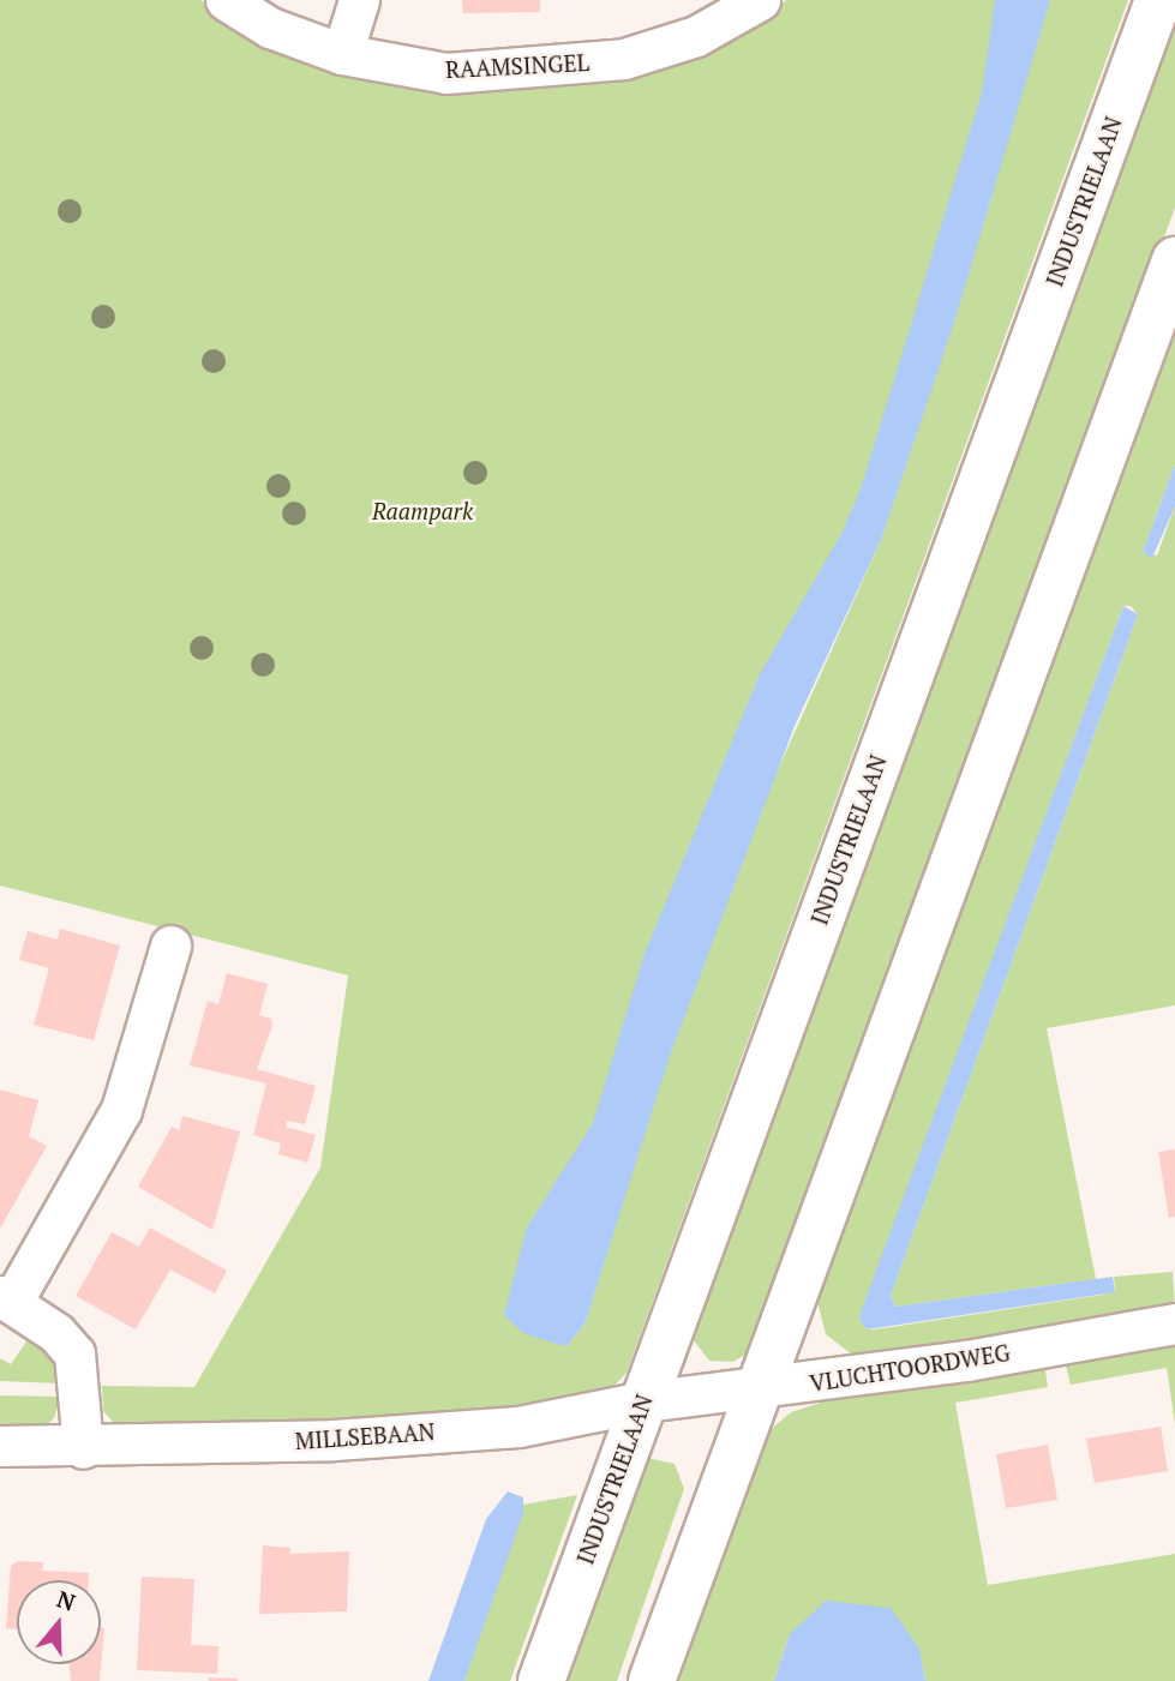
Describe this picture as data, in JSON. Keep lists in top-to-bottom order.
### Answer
{
  "streets": {
    "main road": ["INDUSTRIELAAN"],
    "street": ["RAAMSINGEL", "VLUCHTOORDWEG", "MILLSEBAAN"]
  },
  "crossings": [
    ["INDUSTRIELAAN", "VLUCHTOORDWEG"],
    ["INDUSTRIELAAN", "MILLSEBAAN"],
    ["VLUCHTOORDWEG", "MILLSEBAAN"]
  ],
  "parks": ["Raampark"],
  "north": "top"
}
